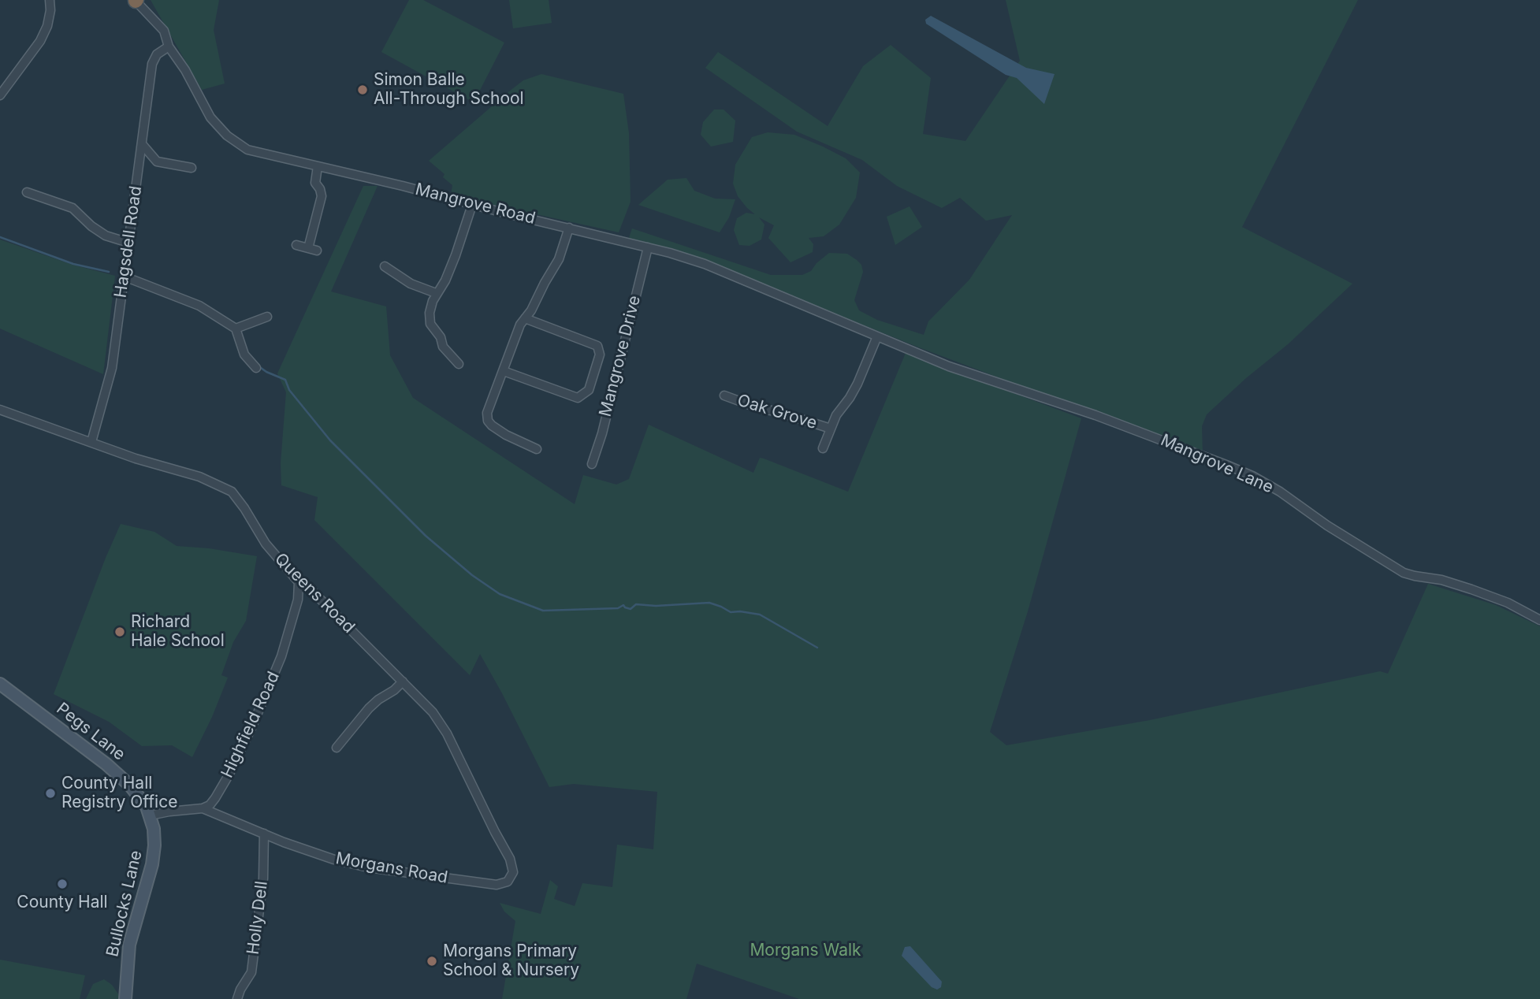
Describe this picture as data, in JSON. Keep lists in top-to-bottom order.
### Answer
{
  "streets": {
    "main road": ["Pegs Lane", "Bullocks Lane"],
    "street": [
      "Mangrove Road",
      "Hagsdell Road",
      "Mangrove Drive",
      "Oak Grove",
      "Mangrove Lane",
      "Queens Road",
      "Highfield Road",
      "Morgans Road",
      "Holly Dell"
    ]
  },
  "crossings": [
    ["Mangrove Road", "Hagsdell Road"],
    ["Mangrove Road", "Mangrove Drive"],
    ["Mangrove Road", "Oak Grove"],
    ["Mangrove Road", "Mangrove Lane"],
    ["Hagsdell Road", "Queens Road"],
    ["Oak Grove", "Mangrove Lane"],
    ["Queens Road", "Highfield Road"],
    ["Queens Road", "Morgans Road"],
    ["Highfield Road", "Morgans Road"],
    ["Pegs Lane", "Bullocks Lane"],
    ["Morgans Road", "Holly Dell"]
  ],
  "parks": ["Morgans Walk"],
  "places": [
    "Simon Balle All-Through School",
    "Richard Hale School",
    "County Hall Registry Office",
    "County Hall",
    "Morgans Primary School & Nursery"
  ]
}
